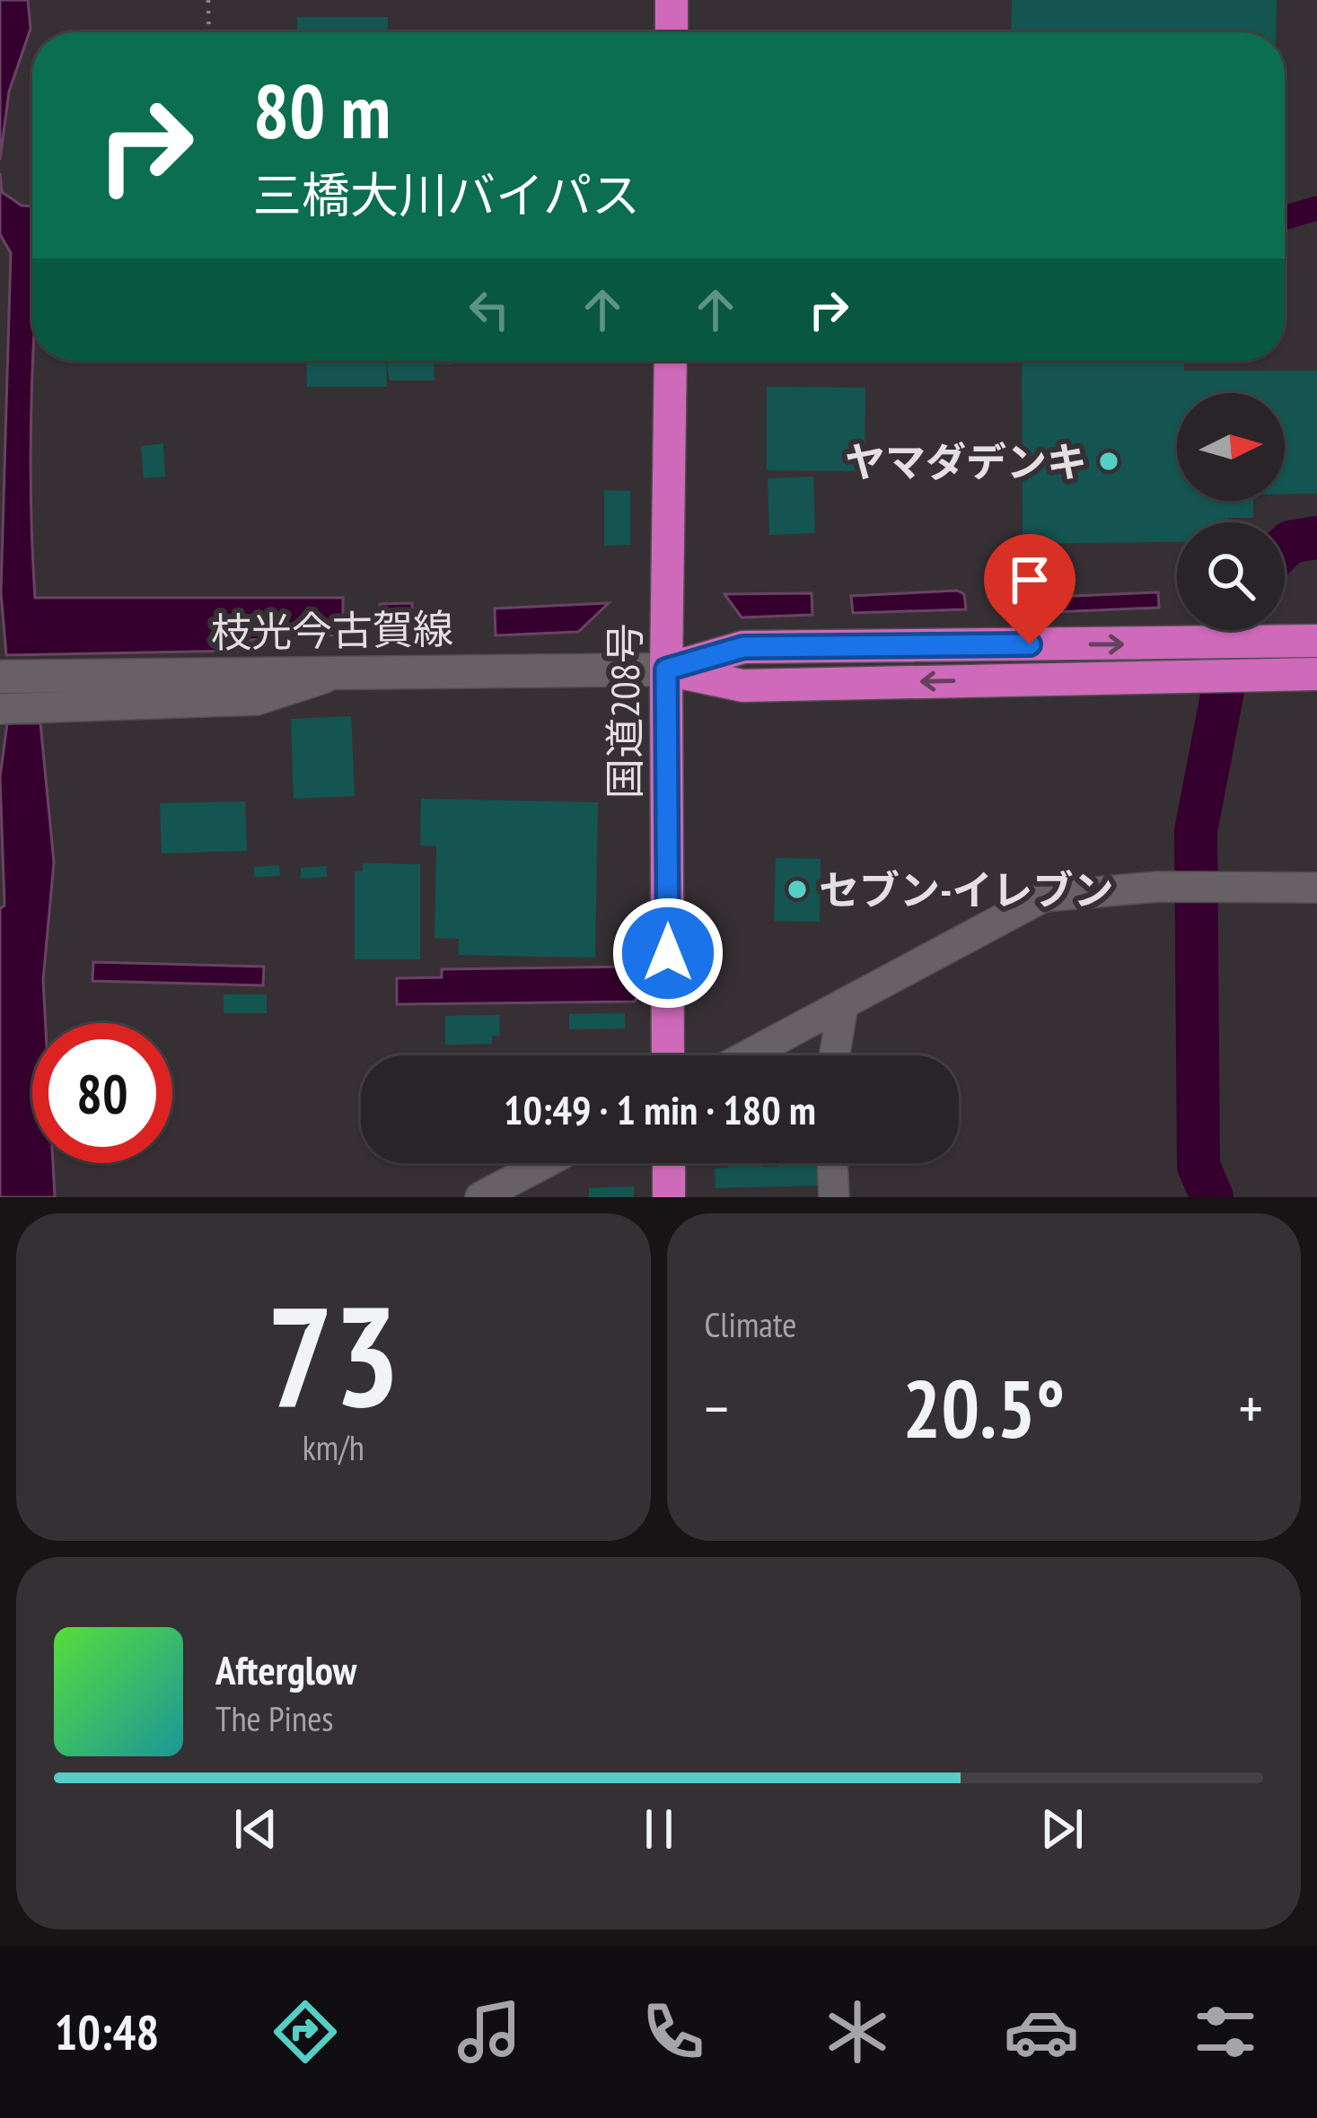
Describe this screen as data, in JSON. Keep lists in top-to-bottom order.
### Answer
{
  "streets": {
    "highway": ["国道208号"],
    "main road": ["枝光今古賀線"]
  },
  "crossings": [
    ["枝光今古賀線", "国道208号"]
  ],
  "places": ["ヤマダデンキ", "セブン-イレブン"],
  "north": "right",
  "page": {
    "turn": ["80 m", "三橋大川バイパス"],
    "limit": "80",
    "trip": "10:49 · 1 min · 180 m",
    "tile": [
      ["73", "km/h"],
      "Climate"
    ],
    "heat": ["−", "20.5°", "+"],
    "song": ["Afterglow", "The Pines"],
    "tabs": "10:48"
  }
}
